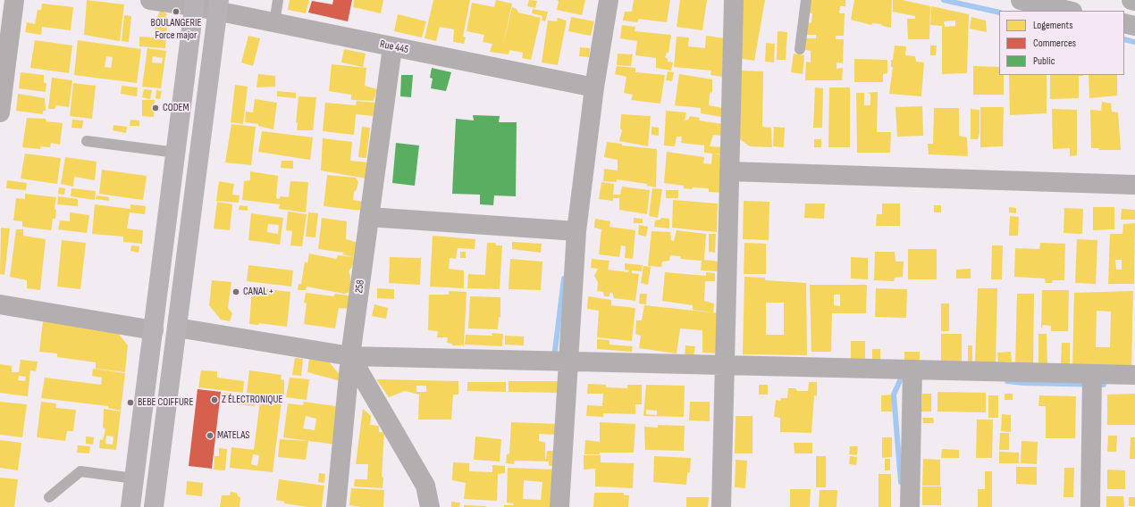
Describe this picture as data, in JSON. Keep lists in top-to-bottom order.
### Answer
{
  "streets": {
    "street": ["Rue 445", "258"]
  },
  "crossings": [
    ["Rue 445", "258"]
  ],
  "places": [
    "BOULANGERIE Force major",
    "CODEM",
    "CANAL +",
    "Z ÉLECTRONIQUE",
    "BEBE COIFFURE",
    "MATELAS"
  ],
  "legend": ["Logements", "Commerces", "Public"]
}
